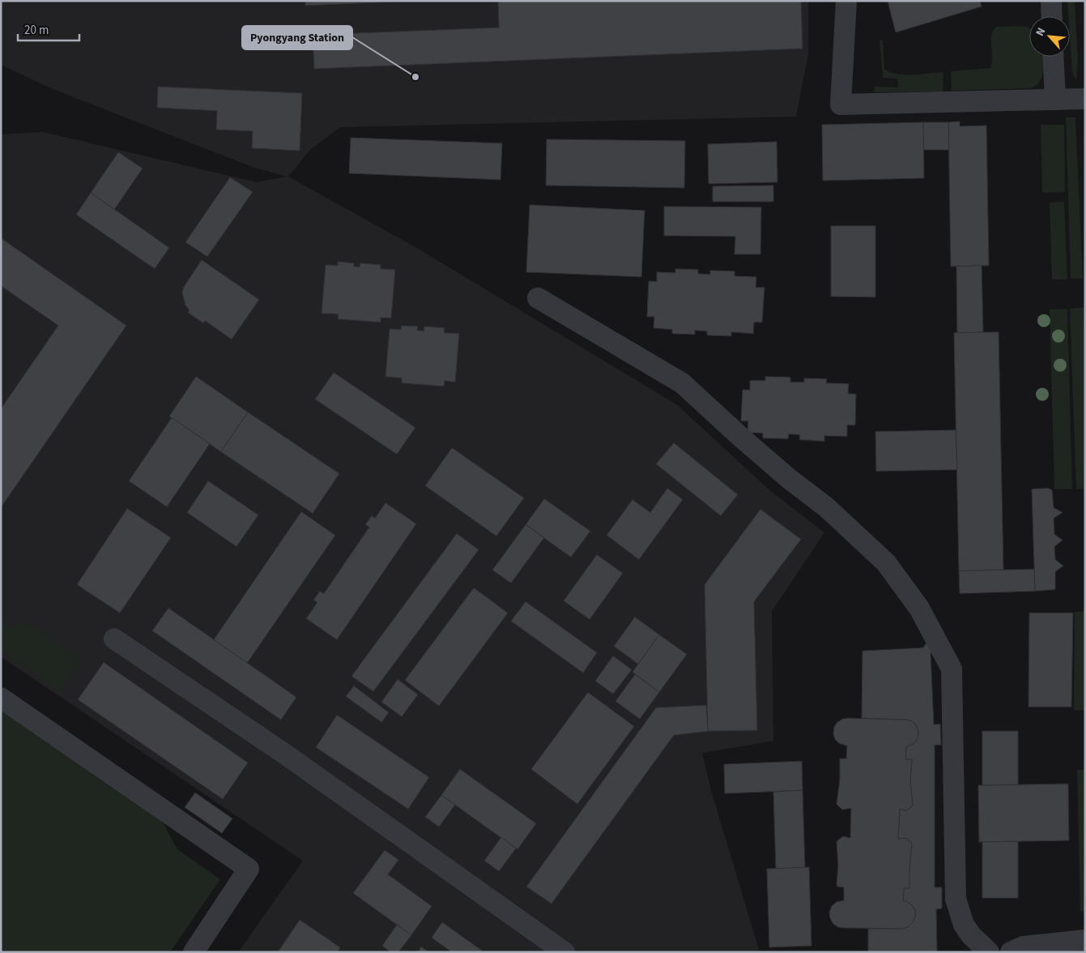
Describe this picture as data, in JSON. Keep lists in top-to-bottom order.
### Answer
{
  "places": ["Pyongyang Station"],
  "scale_bar": "20 m",
  "north": "top left"
}
